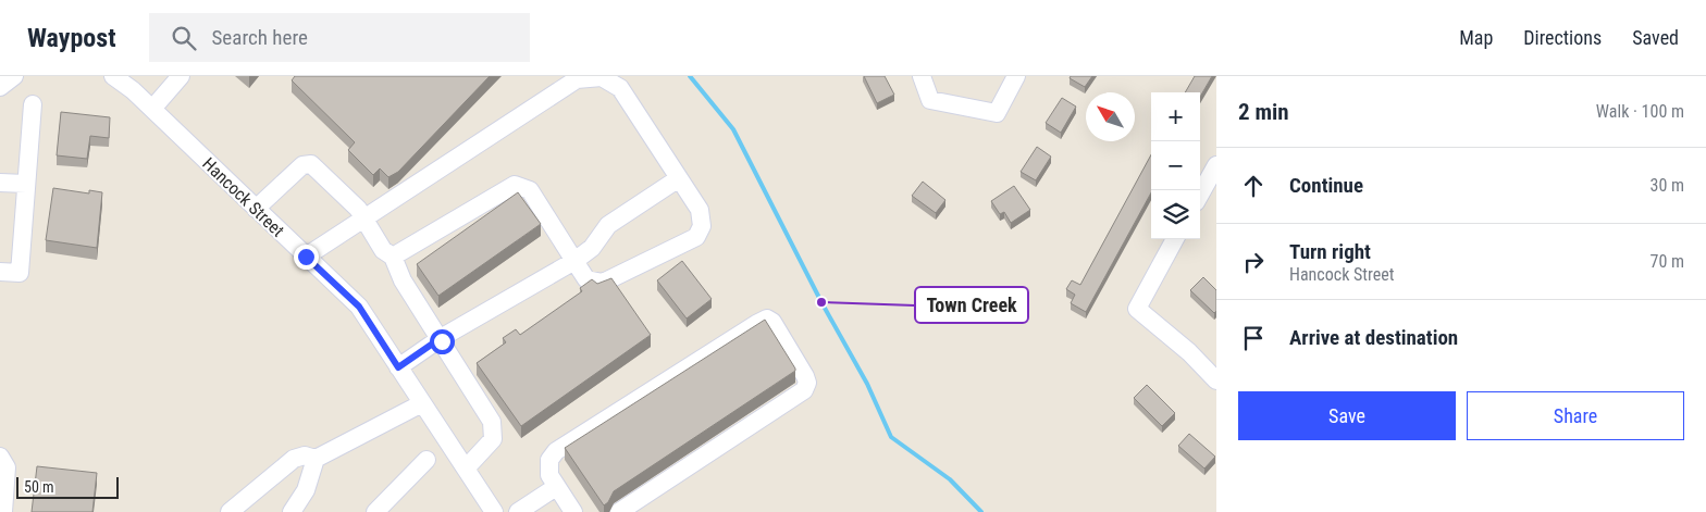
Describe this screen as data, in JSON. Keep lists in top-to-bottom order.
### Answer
{
  "streets": {
    "street": ["Hancock Street"]
  },
  "places": ["Town Creek"],
  "scale_bar": "50 m",
  "north": "top left",
  "page": {
    "header": "Waypost",
    "search": "Search here",
    "nav": ["Map", "Directions", "Saved"],
    "heading": ["2 min", "Walk · 100 m"],
    "map_buttons": ["+", "−"],
    "list": [
      ["Continue", "30 m"],
      ["Turn right", "Hancock Street", "70 m"],
      "Arrive at destination"
    ],
    "buttons": ["Save", "Share"],
    "scale": "50 m"
  }
}
